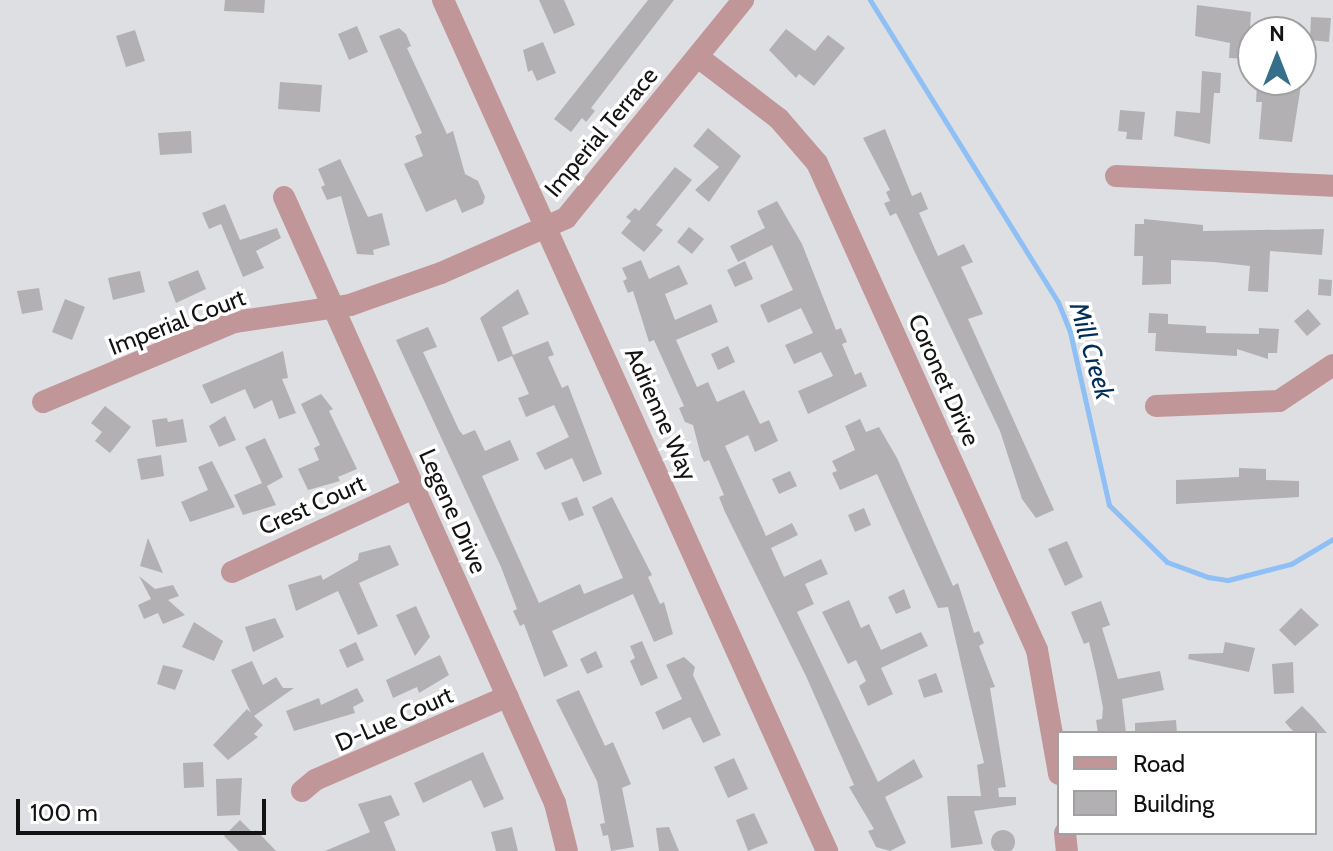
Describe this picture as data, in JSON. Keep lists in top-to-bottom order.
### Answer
{
  "streets": {
    "street": [
      "Imperial Terrace",
      "Imperial Court",
      "Coronet Drive",
      "Adrienne Way",
      "Crest Court",
      "Legene Drive",
      "D-Lue Court"
    ]
  },
  "crossings": [
    ["Imperial Terrace", "Imperial Court"],
    ["Imperial Terrace", "Coronet Drive"],
    ["Imperial Terrace", "Adrienne Way"],
    ["Imperial Terrace", "Legene Drive"],
    ["Imperial Court", "Legene Drive"],
    ["Crest Court", "Legene Drive"],
    ["Legene Drive", "D-Lue Court"]
  ],
  "water": ["Mill Creek"],
  "legend": ["Road", "Building"],
  "scale_bar": "100 m",
  "north": "top"
}
